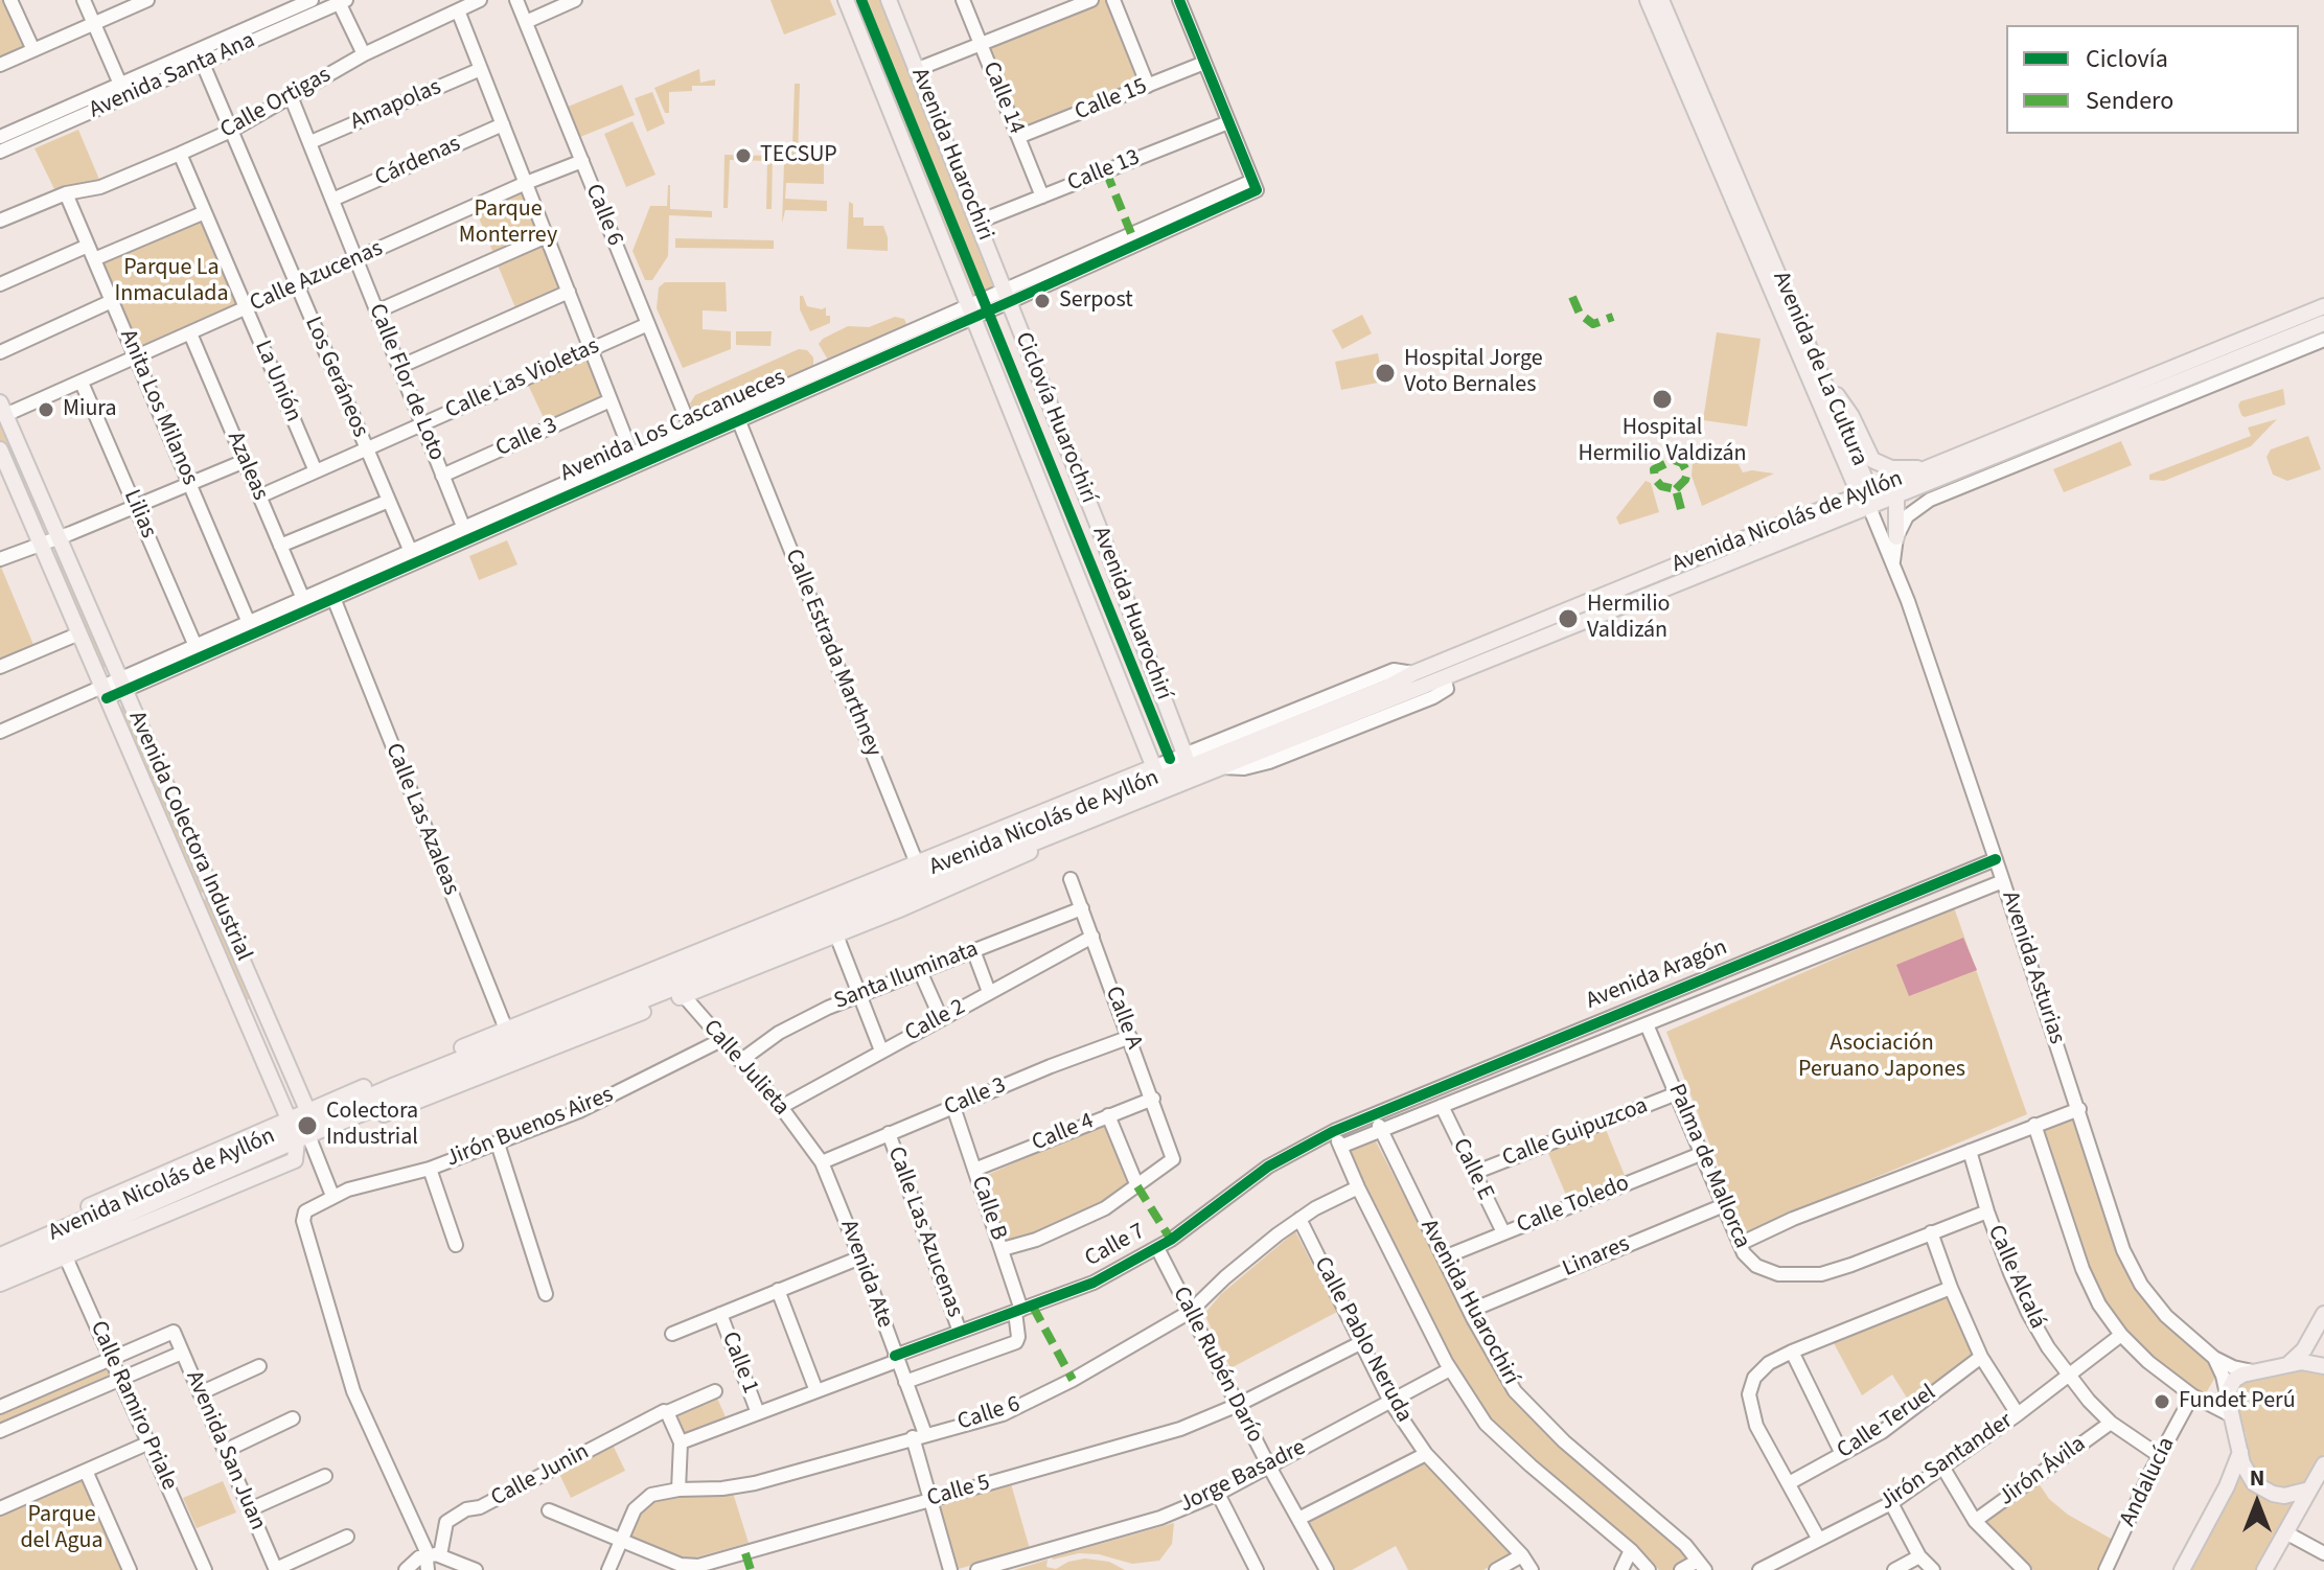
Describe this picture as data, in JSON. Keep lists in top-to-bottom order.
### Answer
{
  "streets": {
    "main road": [
      "Avenida Huarochiri",
      "Avenida de La Cultura",
      "Avenida Nicolás de Ayllón",
      "Avenida Huarochirí",
      "Avenida Colectora Industrial"
    ],
    "street": [
      "Avenida Santa Ana",
      "Calle 14",
      "Calle 15",
      "Calle Ortigas",
      "Amapolas",
      "Cárdenas",
      "Calle 13",
      "Calle 6",
      "Calle Azucenas",
      "Los Geráneos",
      "Calle Las Violetas",
      "La Unión",
      "Calle Flor de Loto",
      "Anita Los Milanos",
      "Avenida Los Cascanueces",
      "Calle 3",
      "Azaleas",
      "Lilias",
      "Calle Estrada Marthney",
      "Calle Las Azaleas",
      "Avenida Asturias",
      "Avenida Aragón",
      "Santa Iluminata",
      "Calle A",
      "Calle 2",
      "Calle Julieta",
      "Jirón Buenos Aires",
      "Calle 4",
      "Calle Guipuzcoa",
      "Palma de Mallorca",
      "Calle E",
      "Calle Toledo",
      "Calle B",
      "Calle Las Azucenas",
      "Calle 7",
      "Linares",
      "Avenida Ate",
      "Calle Alcalá",
      "Calle Pablo Neruda",
      "Calle 1",
      "Calle Rubén Darío",
      "Calle Ramiro Priale",
      "Calle Teruel",
      "Avenida San Juan",
      "Jirón Santander",
      "Jirón Ávila",
      "Calle Junin",
      "Jorge Basadre",
      "Andalucía",
      "Calle 5"
    ],
    "cycle path": ["Ciclovía Huarochirí"]
  },
  "crossings": [
    ["Avenida Santa Ana", "Los Geráneos"],
    ["Calle 14", "Calle 15"],
    ["Calle 14", "Calle 13"],
    ["Calle Ortigas", "Los Geráneos"],
    ["Calle Ortigas", "La Unión"],
    ["Calle Ortigas", "Calle Flor de Loto"],
    ["Calle Ortigas", "Anita Los Milanos"],
    ["Amapolas", "Calle Flor de Loto"],
    ["Avenida Huarochiri", "Calle 13"],
    ["Avenida Huarochiri", "Avenida Los Cascanueces"],
    ["Avenida Huarochiri", "Avenida Huarochirí"],
    ["Cárdenas", "Calle Flor de Loto"],
    ["Calle 13", "Avenida Los Cascanueces"],
    ["Calle 6", "Calle Azucenas"],
    ["Calle 6", "Calle Las Violetas"],
    ["Calle 6", "Avenida Los Cascanueces"],
    ["Calle 6", "Avenida Huarochirí"],
    ["Calle 6", "Avenida Ate"],
    ["Calle 6", "Calle Pablo Neruda"],
    ["Calle 6", "Calle Rubén Darío"],
    ["Calle 6", "Calle 5"],
    ["Calle Azucenas", "Los Geráneos"],
    ["Calle Azucenas", "La Unión"],
    ["Calle Azucenas", "Calle Flor de Loto"],
    ["Calle Azucenas", "Anita Los Milanos"],
    ["Calle Azucenas", "Azaleas"],
    ["Calle Azucenas", "Lilias"],
    ["Calle Azucenas", "Avenida Colectora Industrial"],
    ["Avenida de La Cultura", "Avenida Nicolás de Ayllón"],
    ["Avenida de La Cultura", "Avenida Asturias"],
    ["Los Geráneos", "Calle Las Violetas"],
    ["Los Geráneos", "Avenida Los Cascanueces"],
    ["Calle Las Violetas", "La Unión"],
    ["Calle Las Violetas", "Calle Flor de Loto"],
    ["Calle Las Violetas", "Azaleas"],
    ["Calle Flor de Loto", "Avenida Los Cascanueces"],
    ["Calle Flor de Loto", "Calle 3"],
    ["Anita Los Milanos", "Avenida Los Cascanueces"],
    ["Avenida Los Cascanueces", "Azaleas"],
    ["Avenida Los Cascanueces", "Lilias"],
    ["Avenida Los Cascanueces", "Avenida Huarochirí"],
    ["Avenida Los Cascanueces", "Calle Estrada Marthney"],
    ["Avenida Los Cascanueces", "Calle Las Azaleas"],
    ["Avenida Los Cascanueces", "Avenida Colectora Industrial"],
    ["Calle 3", "Calle A"],
    ["Calle 3", "Calle Julieta"],
    ["Calle 3", "Calle B"],
    ["Calle 3", "Calle Las Azucenas"],
    ["Calle 3", "Avenida Ate"],
    ["Avenida Nicolás de Ayllón", "Avenida Huarochirí"],
    ["Avenida Nicolás de Ayllón", "Calle Estrada Marthney"],
    ["Avenida Nicolás de Ayllón", "Calle Las Azaleas"],
    ["Avenida Nicolás de Ayllón", "Avenida Colectora Industrial"],
    ["Avenida Nicolás de Ayllón", "Avenida Asturias"],
    ["Avenida Nicolás de Ayllón", "Calle Julieta"],
    ["Avenida Nicolás de Ayllón", "Calle Ramiro Priale"],
    ["Avenida Huarochirí", "Avenida Aragón"],
    ["Avenida Huarochirí", "Calle Toledo"],
    ["Avenida Huarochirí", "Calle 7"],
    ["Avenida Huarochirí", "Linares"],
    ["Avenida Huarochirí", "Jorge Basadre"],
    ["Avenida Asturias", "Avenida Aragón"],
    ["Avenida Aragón", "Palma de Mallorca"],
    ["Avenida Aragón", "Calle E"],
    ["Avenida Aragón", "Calle 7"],
    ["Santa Iluminata", "Calle A"],
    ["Santa Iluminata", "Calle Julieta"],
    ["Calle A", "Calle 2"],
    ["Calle A", "Calle 4"],
    ["Calle 2", "Calle Julieta"],
    ["Calle Julieta", "Jirón Buenos Aires"],
    ["Calle Julieta", "Avenida Ate"],
    ["Calle 4", "Calle B"],
    ["Calle Guipuzcoa", "Palma de Mallorca"],
    ["Calle Guipuzcoa", "Calle E"],
    ["Palma de Mallorca", "Calle Toledo"],
    ["Palma de Mallorca", "Linares"],
    ["Palma de Mallorca", "Calle Alcalá"],
    ["Calle E", "Calle Toledo"],
    ["Calle B", "Calle 7"],
    ["Calle Las Azucenas", "Calle 7"],
    ["Calle 7", "Avenida Ate"],
    ["Calle 7", "Calle 1"],
    ["Calle 7", "Calle Rubén Darío"],
    ["Avenida Ate", "Calle 5"],
    ["Calle Alcalá", "Jirón Santander"],
    ["Calle Alcalá", "Jirón Ávila"],
    ["Calle Alcalá", "Andalucía"],
    ["Calle Pablo Neruda", "Jorge Basadre"],
    ["Calle Pablo Neruda", "Calle 5"],
    ["Calle Rubén Darío", "Jorge Basadre"],
    ["Calle Rubén Darío", "Calle 5"],
    ["Calle Ramiro Priale", "Avenida San Juan"]
  ],
  "parks": [
    "Parque Monterrey",
    "Parque La Inmaculada",
    "Asociación Peruano Japones",
    "Parque del Agua"
  ],
  "places": [
    "TECSUP",
    "Serpost",
    "Hospital Jorge Voto Bernales",
    "Hospital Hermilio Valdizán",
    "Miura",
    "Hermilio Valdizán",
    "Colectora Industrial",
    "Fundet Perú"
  ],
  "legend": ["Ciclovía", "Sendero"],
  "north": "top"
}
